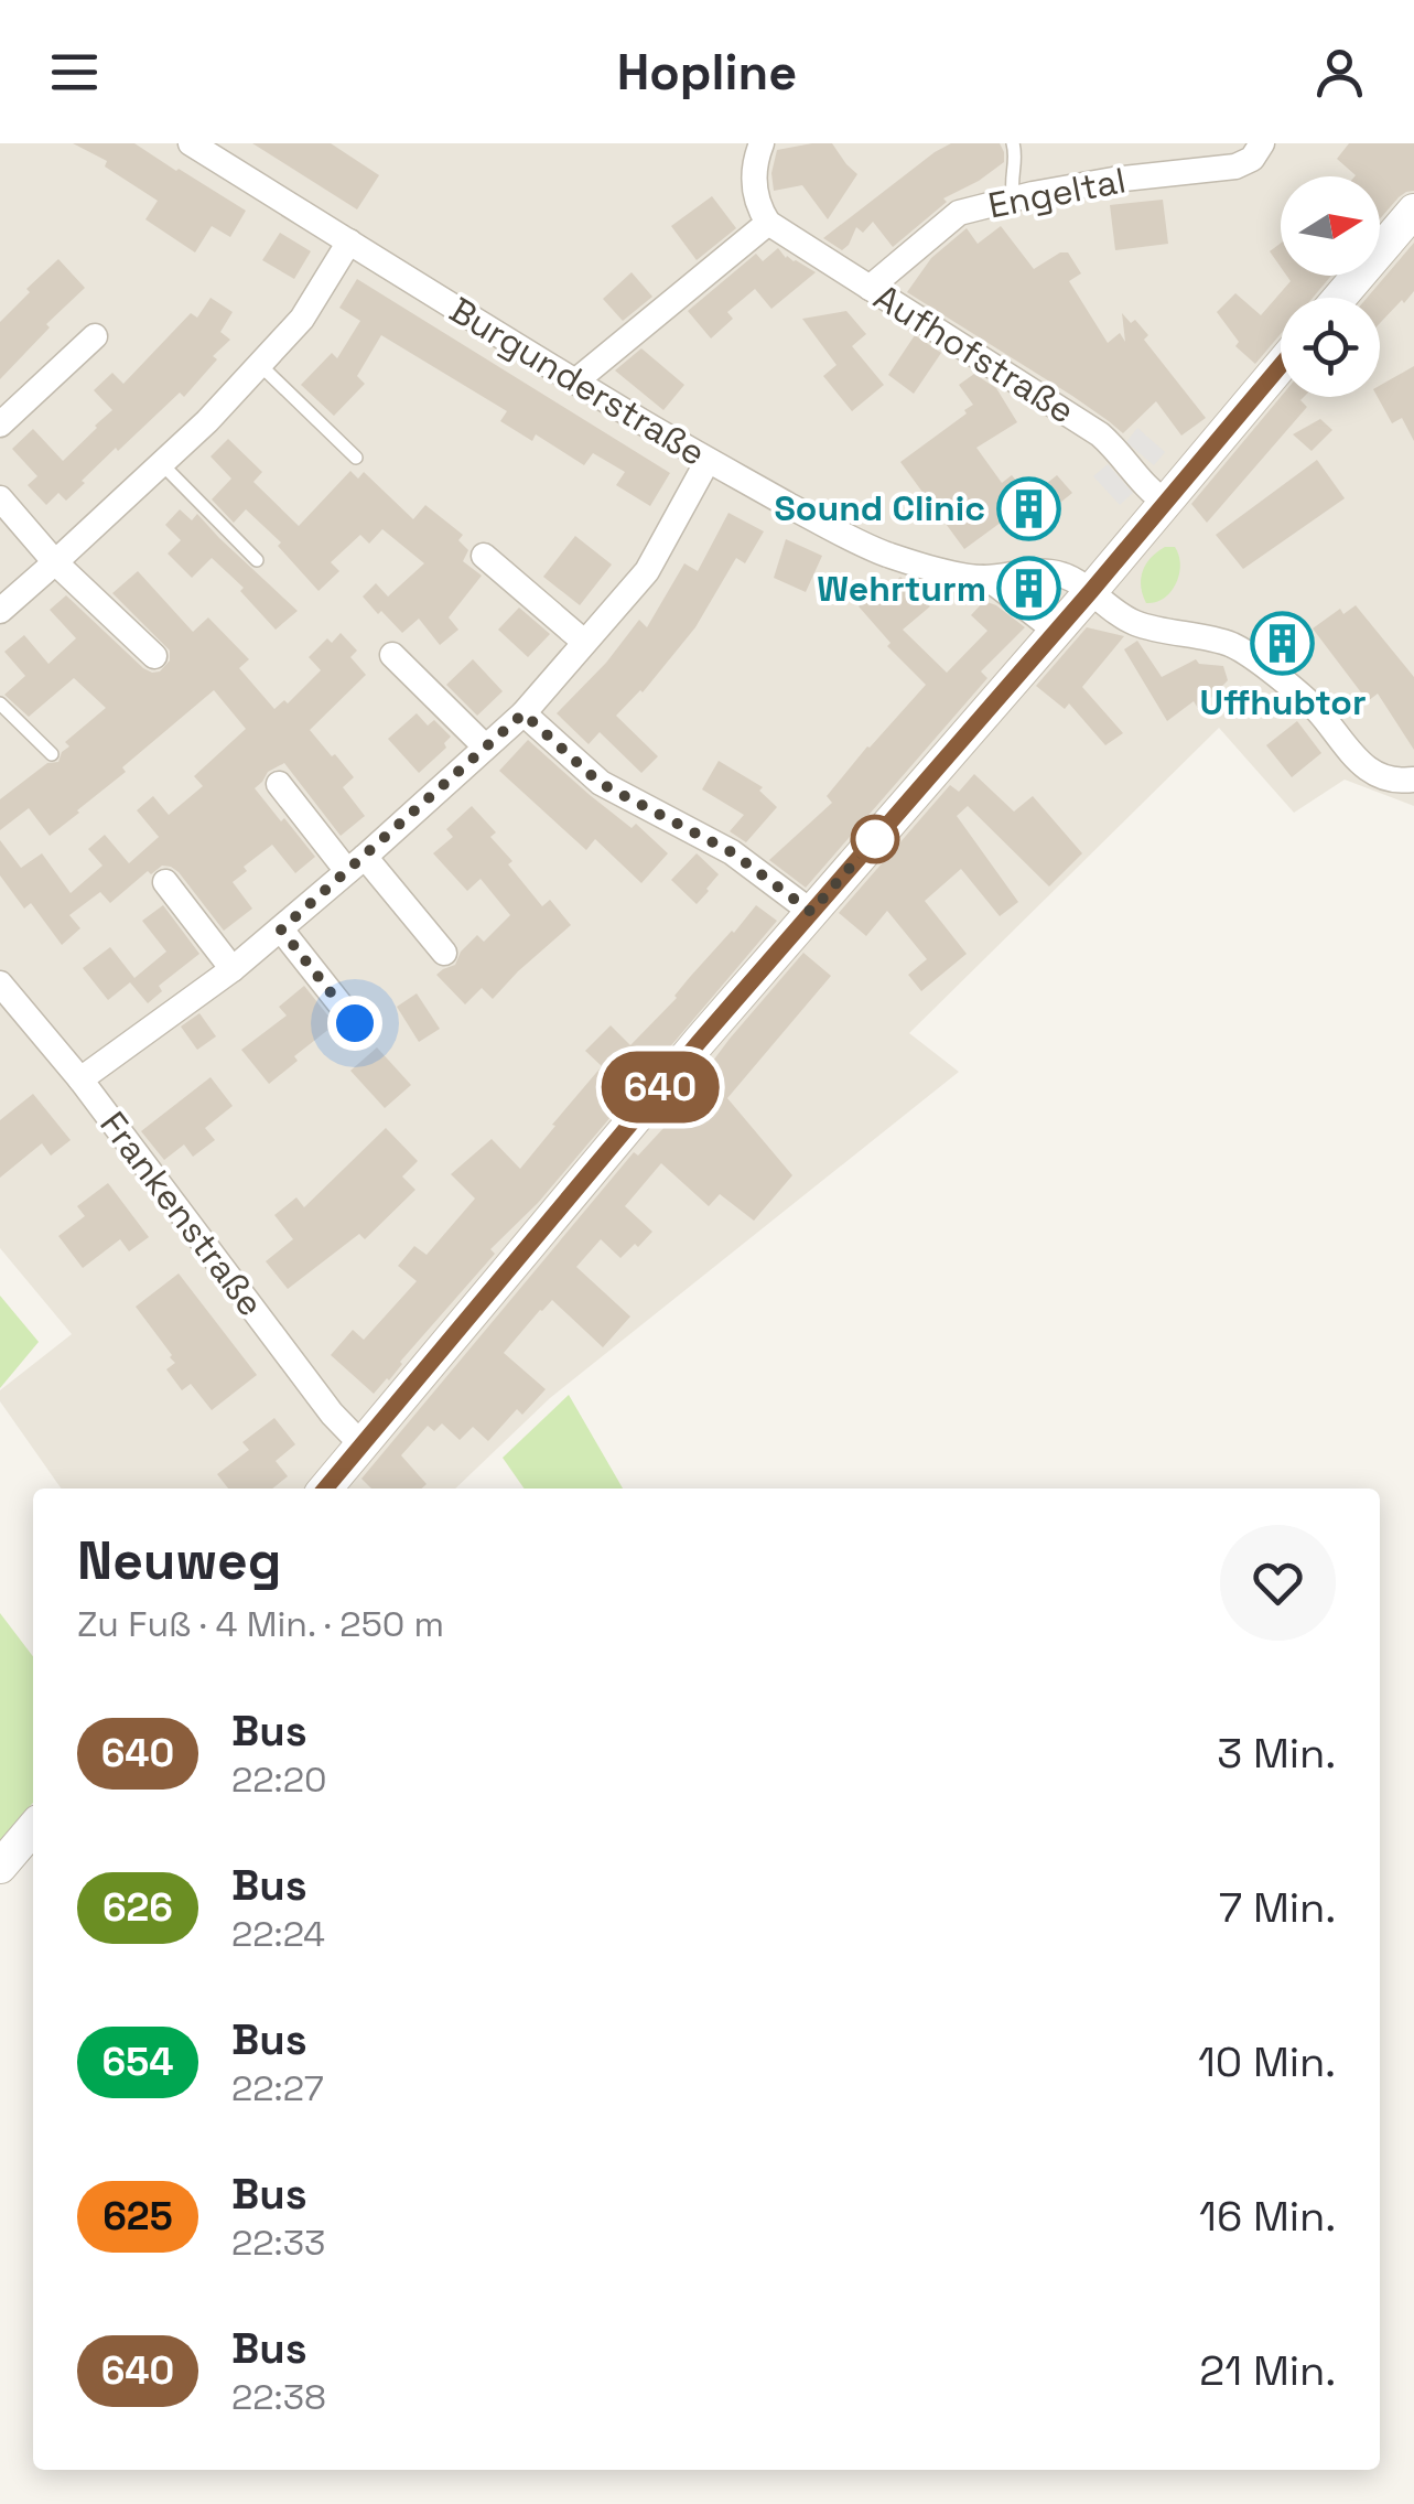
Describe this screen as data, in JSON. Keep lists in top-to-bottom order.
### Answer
{
  "streets": {
    "street": [
      "Engeltal",
      "Aufhofstraße",
      "Burgunderstraße",
      "Frankenstraße"
    ]
  },
  "crossings": [
    ["Engeltal", "Aufhofstraße"]
  ],
  "places": {
    "building": ["Sound Clinic", "Wehrturm", "Uffhubtor"]
  },
  "lines": ["bus line 640"],
  "north": "right",
  "page": {
    "header": "Hopline",
    "on_map": "640",
    "heading": ["Neuweg", "Zu Fuß · 4 Min. · 250 m"],
    "list": [
      {
        "mark": "640",
        "name": "Bus",
        "note": "22:20",
        "value": "3 Min."
      },
      {
        "mark": "626",
        "name": "Bus",
        "note": "22:24",
        "value": "7 Min."
      },
      {
        "mark": "654",
        "name": "Bus",
        "note": "22:27",
        "value": "10 Min."
      },
      {
        "mark": "625",
        "name": "Bus",
        "note": "22:33",
        "value": "16 Min."
      },
      {
        "mark": "640",
        "name": "Bus",
        "note": "22:38",
        "value": "21 Min."
      }
    ]
  }
}
